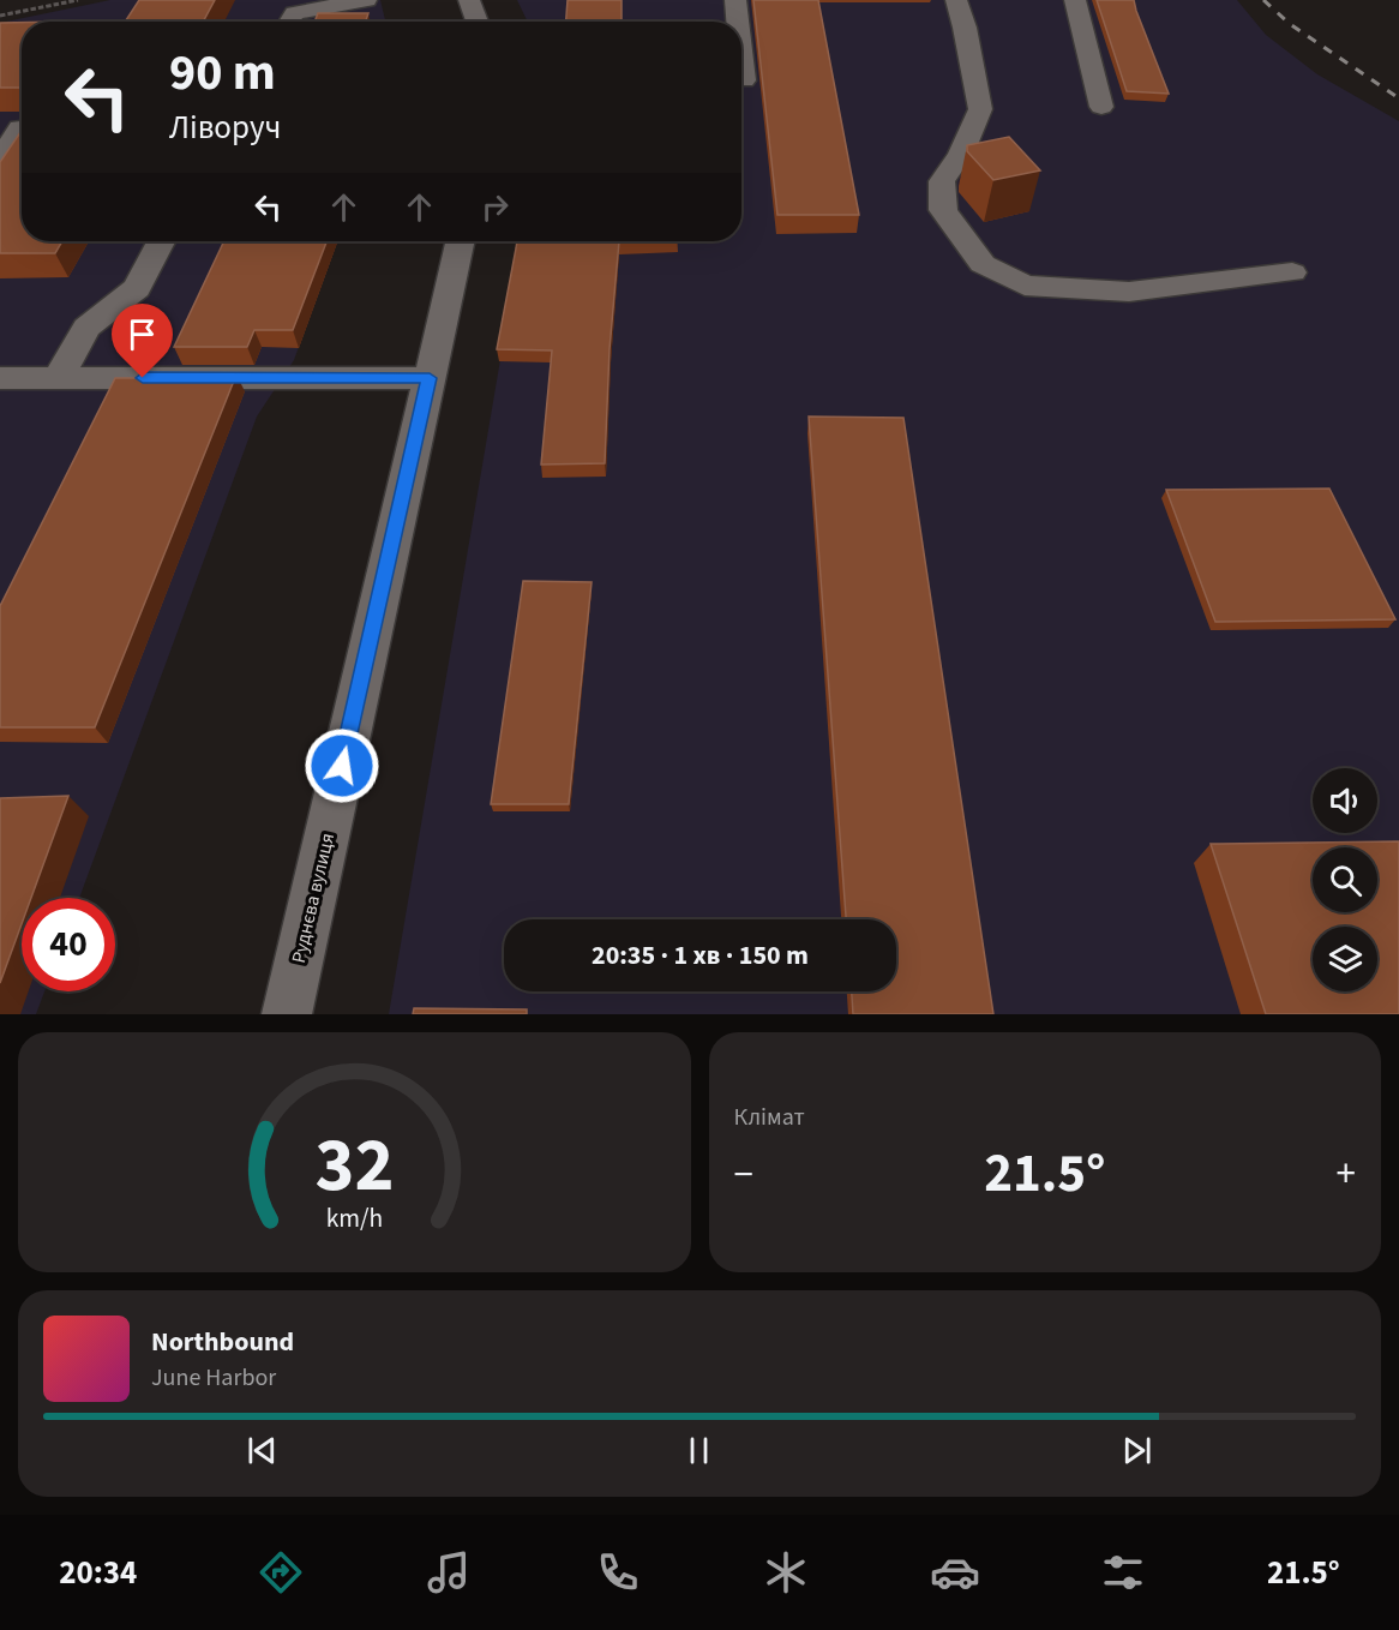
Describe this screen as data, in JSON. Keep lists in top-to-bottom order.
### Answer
{
  "streets": {
    "street": ["Руднєва вулиця"]
  },
  "page": {
    "turn": ["90 m", "Ліворуч"],
    "limit": "40",
    "trip": "20:35 · 1 хв · 150 m",
    "tile": "Клімат",
    "heat": ["−", "21.5°", "+"],
    "song": ["Northbound", "June Harbor"],
    "tabs": ["20:34", "21.5°"],
    "gauge": ["32", "km/h"]
  }
}
